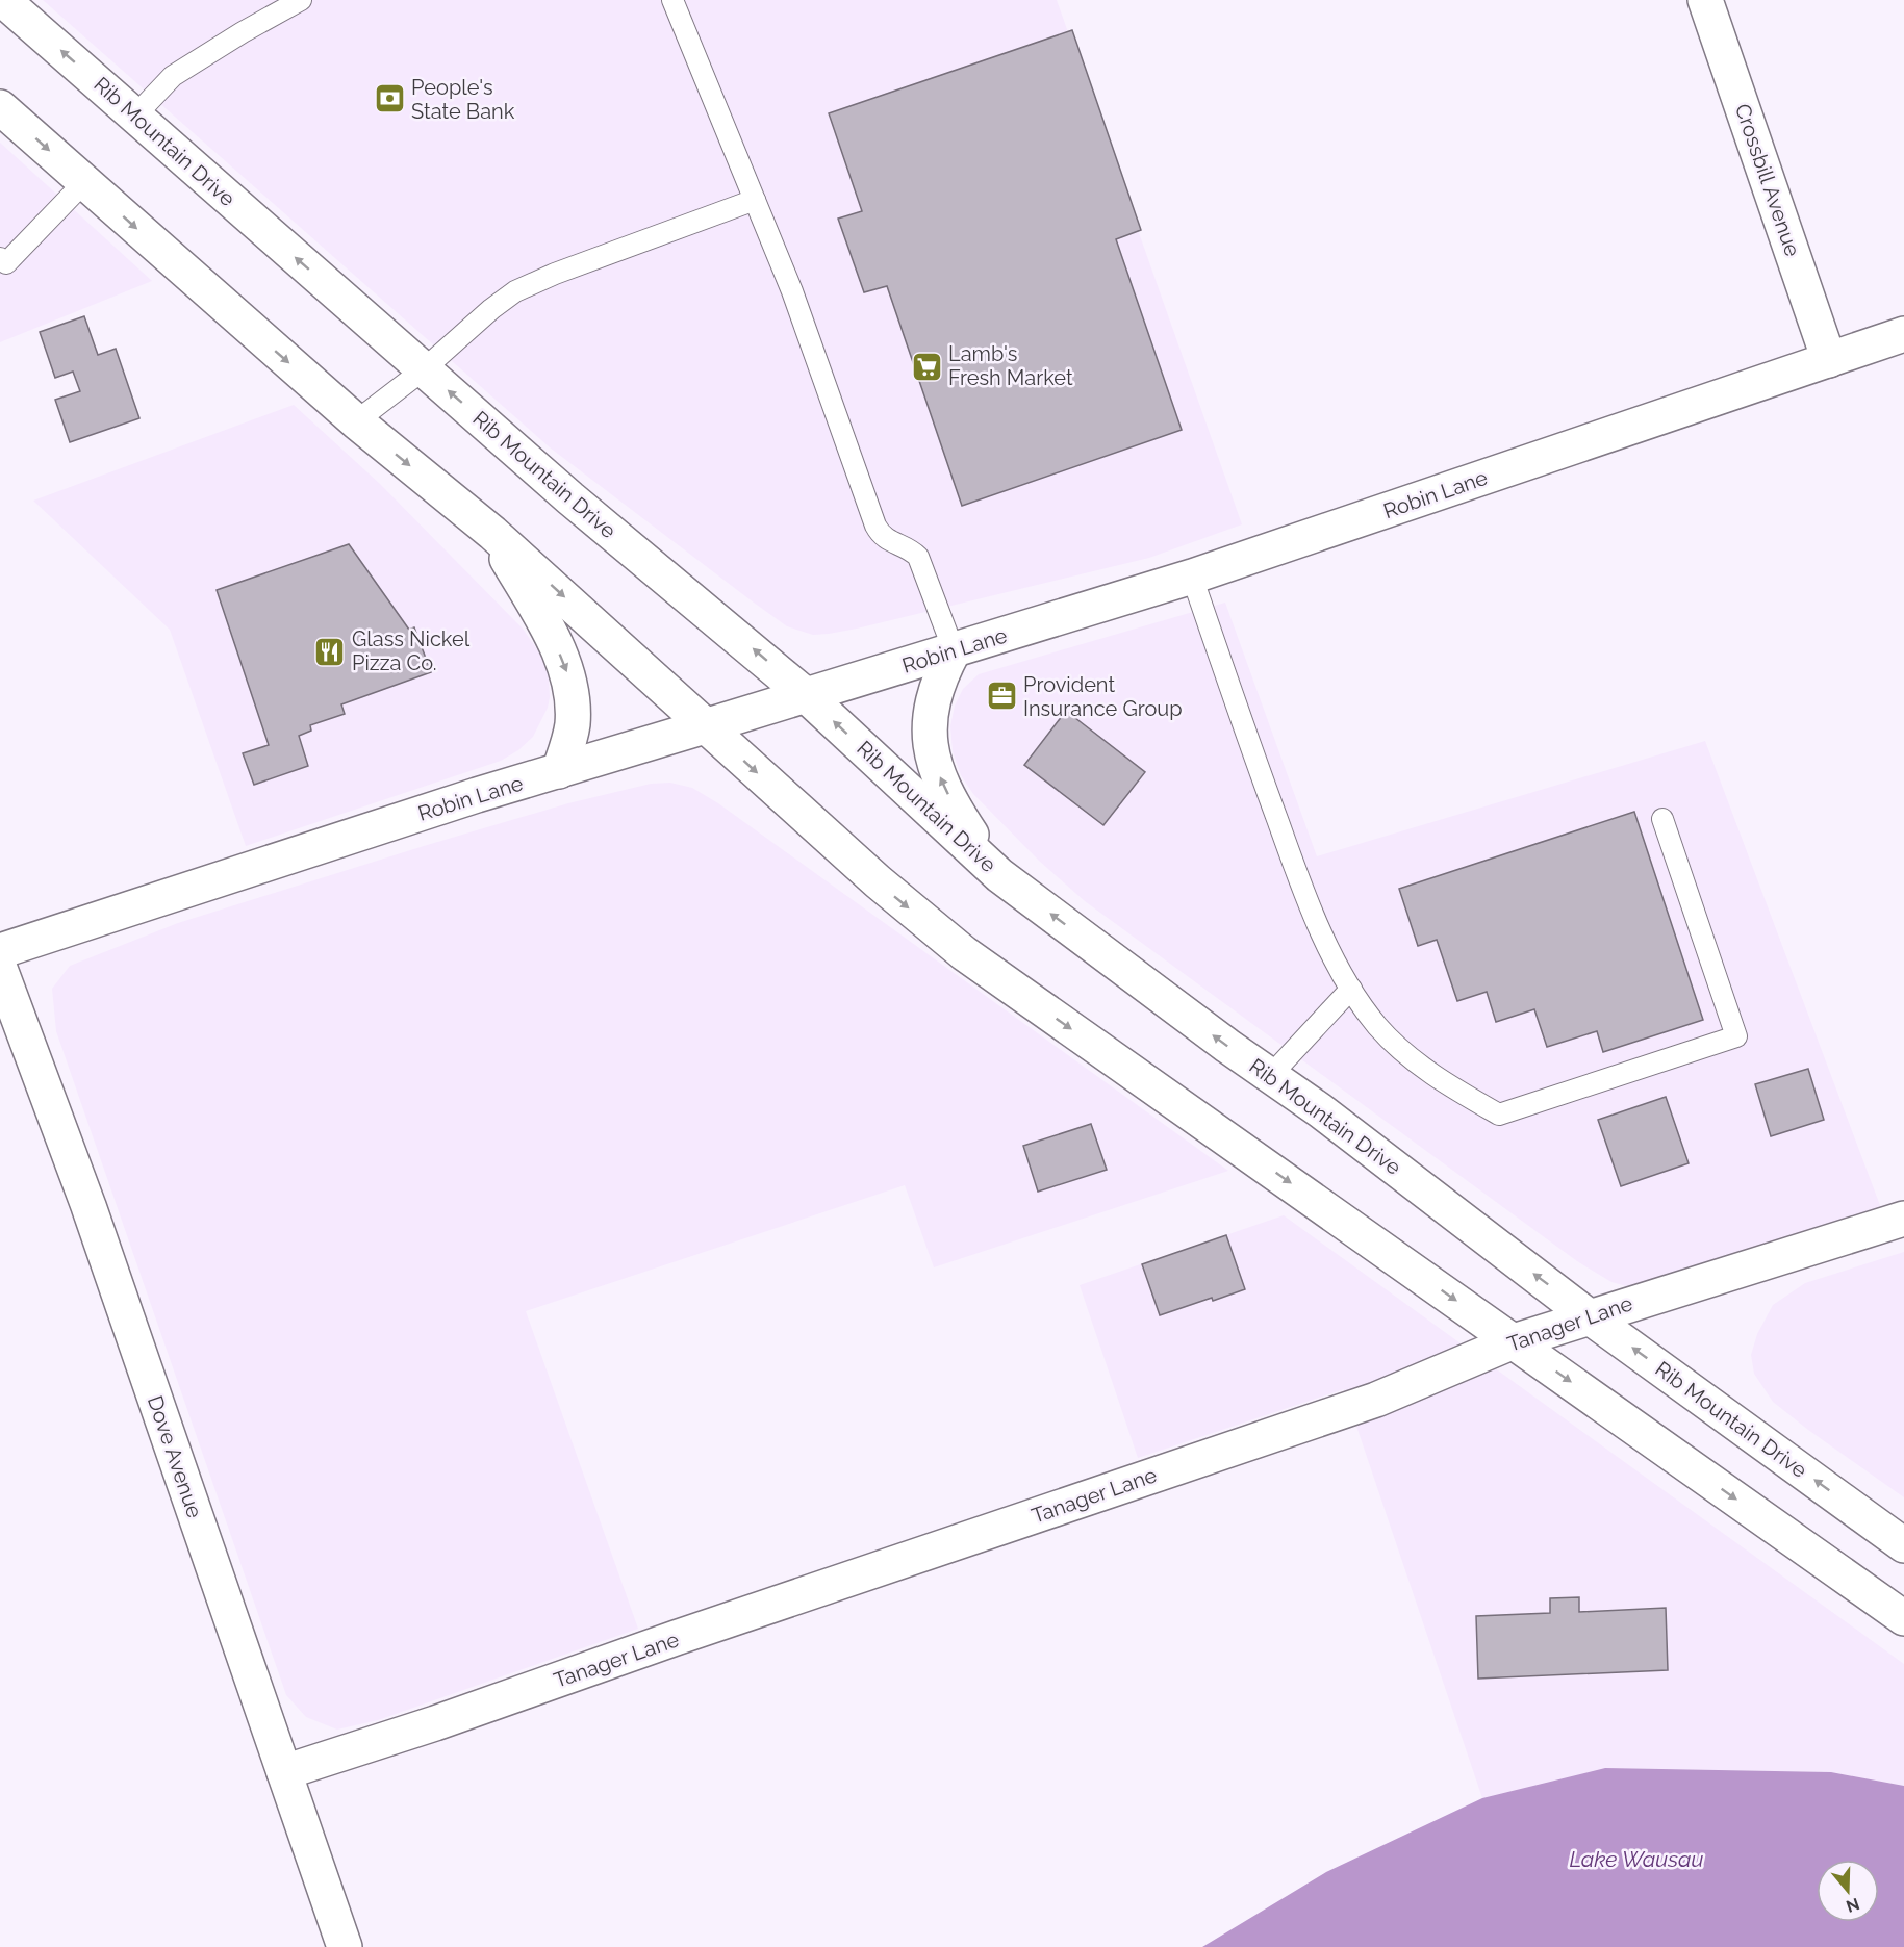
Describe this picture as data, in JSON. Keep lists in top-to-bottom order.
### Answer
{
  "streets": {
    "main road": [
      "Rib Mountain Drive",
      "Crossbill Avenue",
      "Robin Lane",
      "Tanager Lane",
      "Dove Avenue"
    ]
  },
  "crossings": [
    ["Rib Mountain Drive", "Robin Lane"],
    ["Rib Mountain Drive", "Tanager Lane"],
    ["Crossbill Avenue", "Robin Lane"],
    ["Tanager Lane", "Dove Avenue"]
  ],
  "water": ["Lake Wausau"],
  "places": {
    "bank": ["People's State Bank"],
    "supermarket": ["Lamb's Fresh Market"],
    "restaurant": ["Glass Nickel Pizza Co."],
    "office": ["Provident Insurance Group"]
  },
  "north": "bottom"
}
